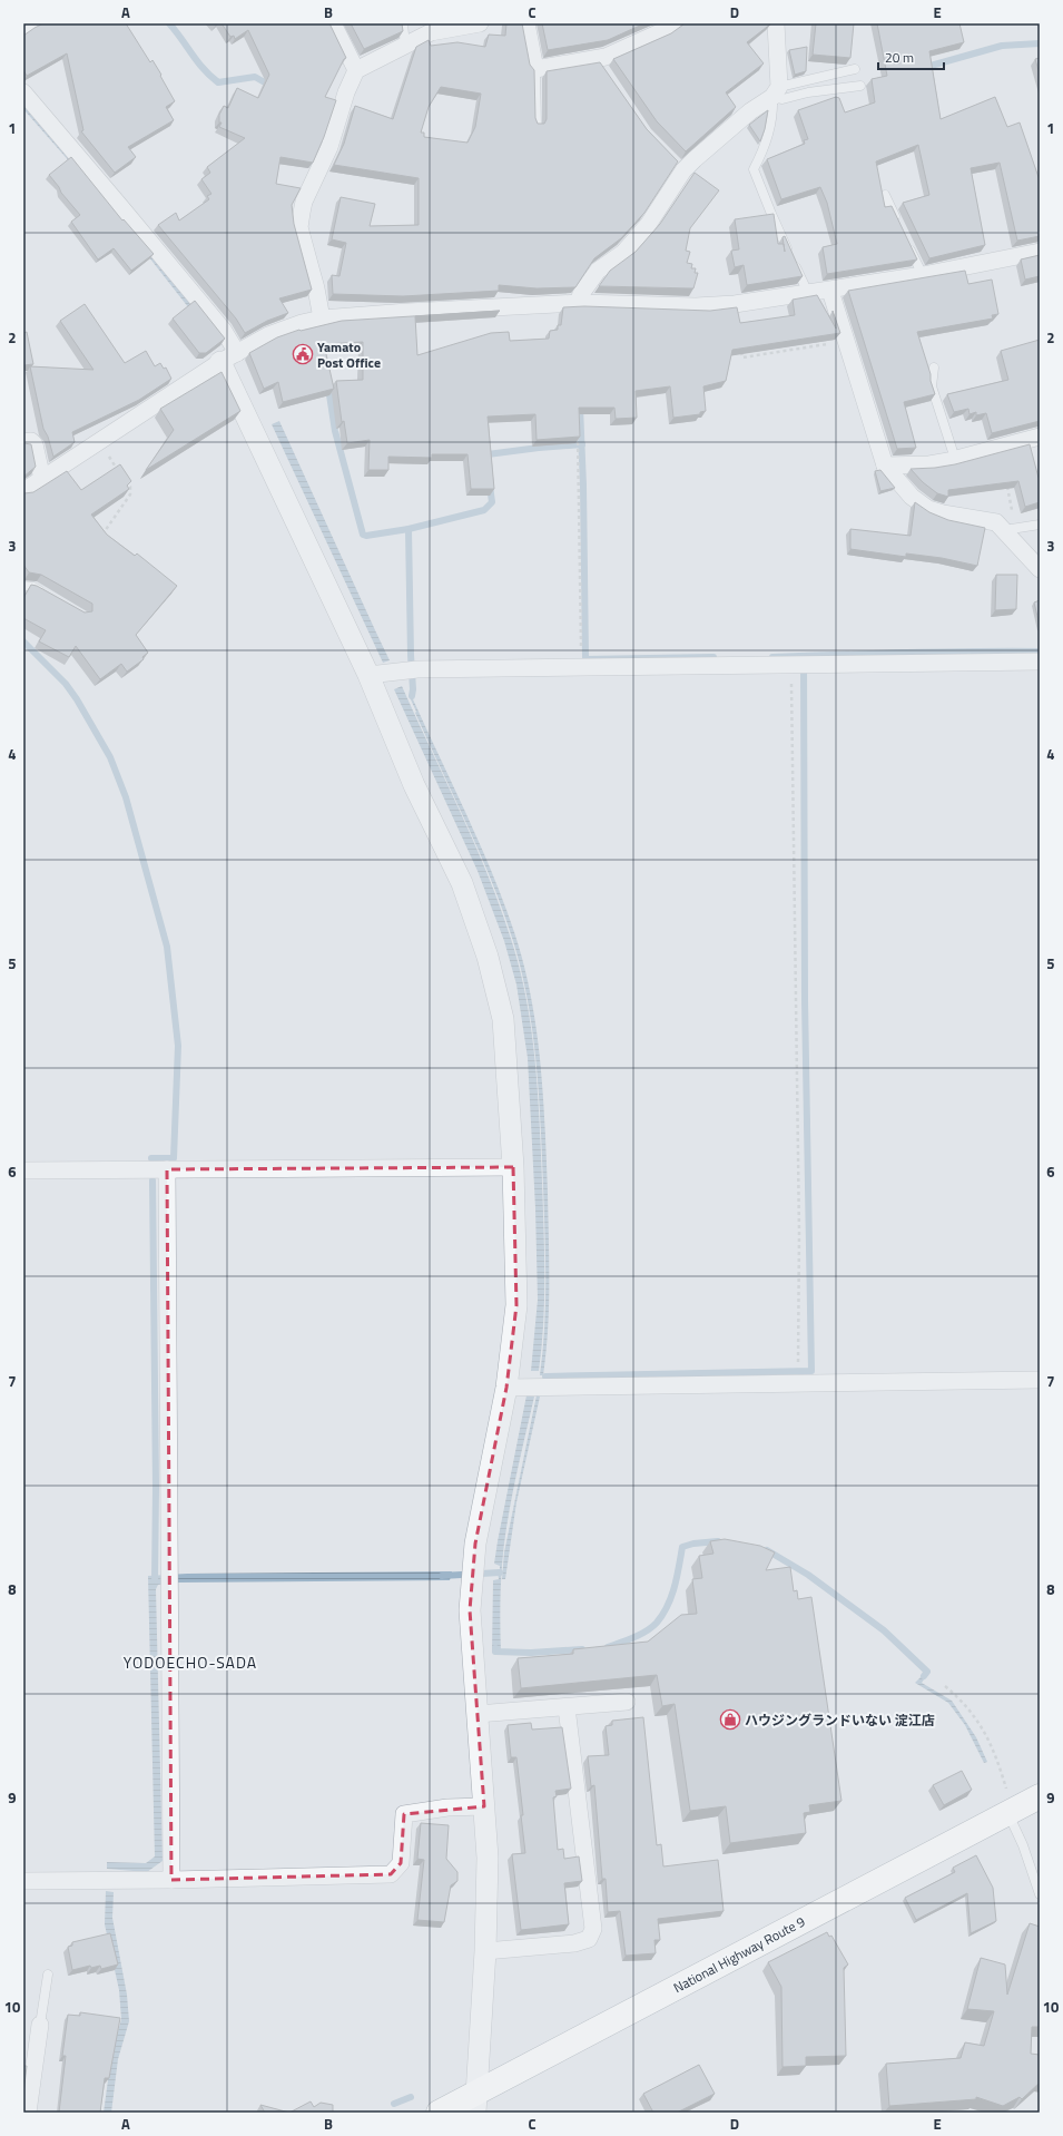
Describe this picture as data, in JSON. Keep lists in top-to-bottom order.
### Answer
{
  "streets": {
    "highway": ["National Highway Route 9"]
  },
  "districts": ["YODOECHO-SADA"],
  "places": {
    "public building": ["Yamato Post Office"],
    "shop": ["ハウジングランドいない 淀江店"]
  },
  "scale_bar": "20 m",
  "grid": {
    "columns": [
      "A",
      "B",
      "C",
      "D",
      "E"
    ],
    "rows": [
      "1",
      "2",
      "3",
      "4",
      "5",
      "6",
      "7",
      "8",
      "9",
      "10"
    ]
  }
}
